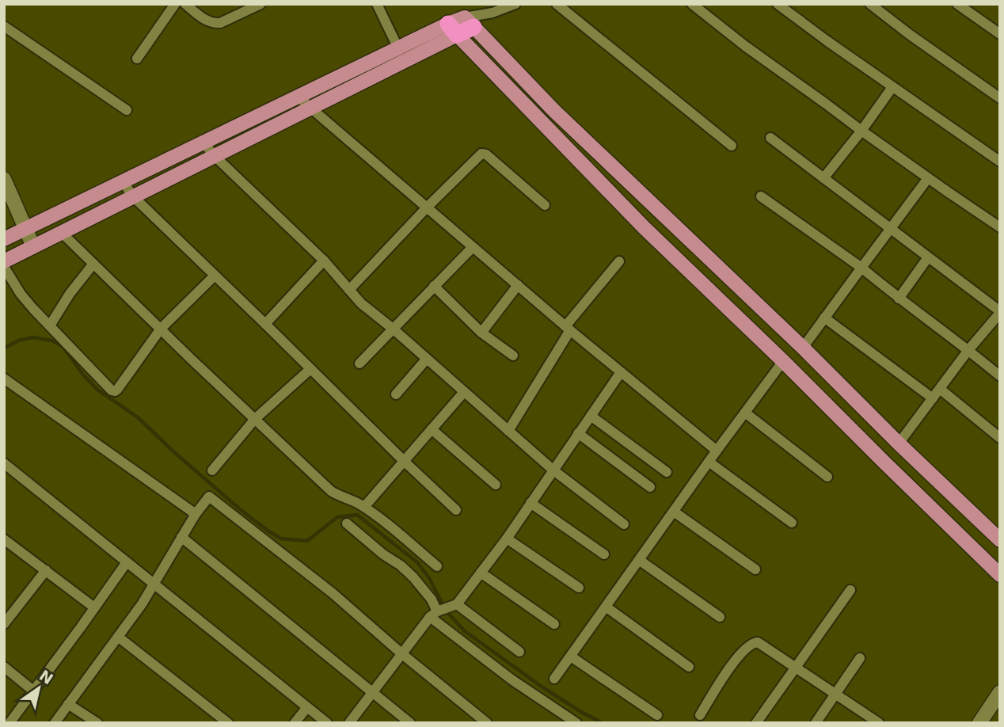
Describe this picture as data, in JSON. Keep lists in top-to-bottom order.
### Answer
{
  "north": "top right"
}
